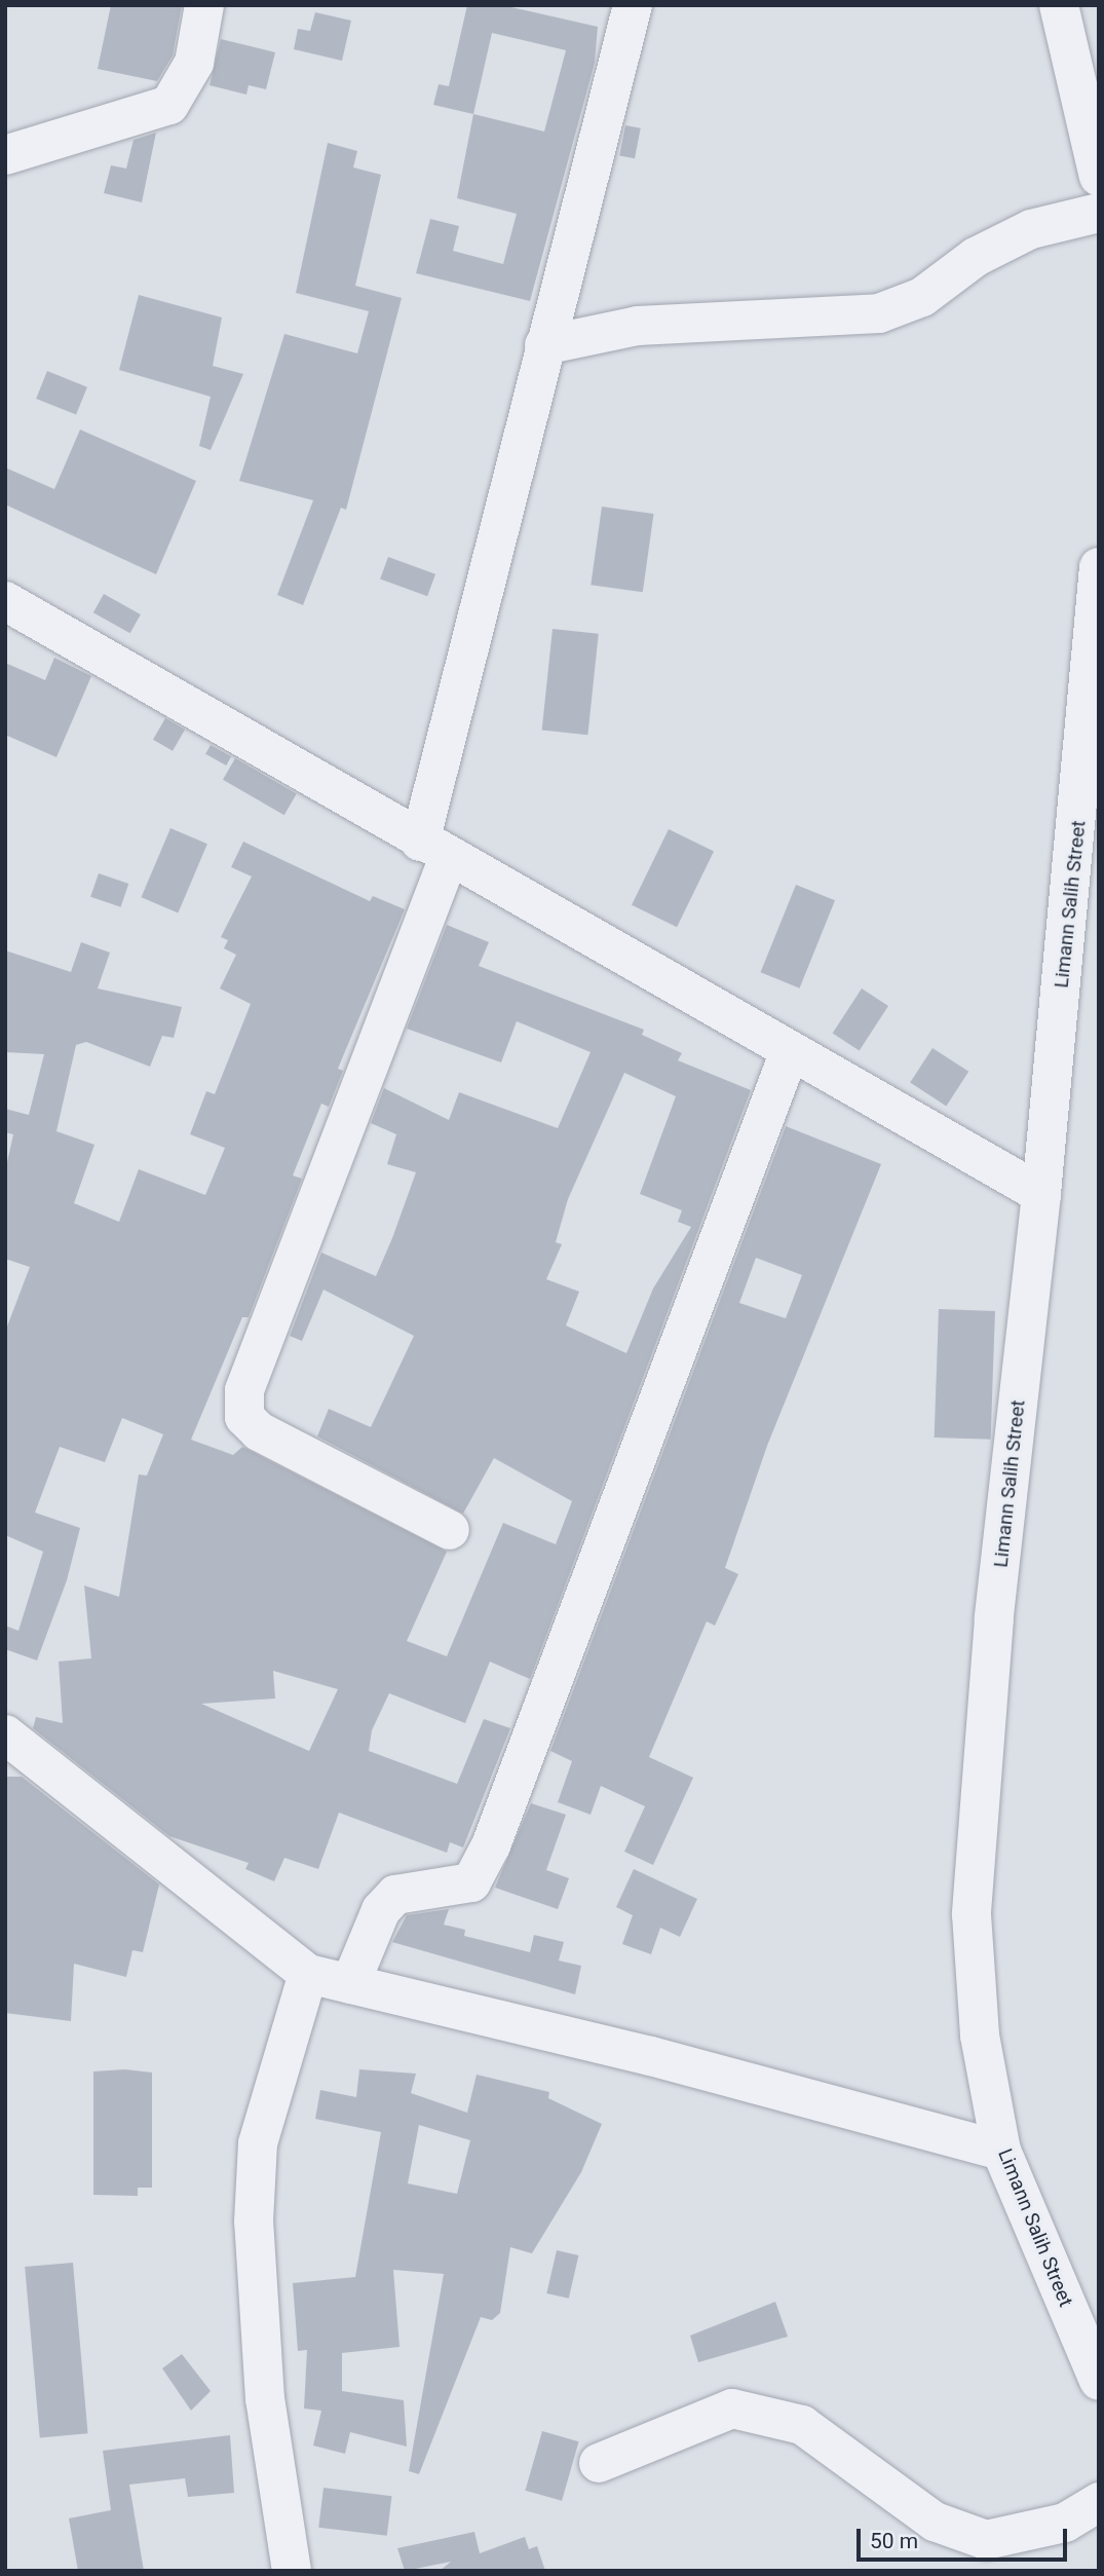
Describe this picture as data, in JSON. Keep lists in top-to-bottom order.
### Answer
{
  "streets": {
    "street": ["Limann Salih Street"]
  },
  "scale_bar": "50 m"
}
